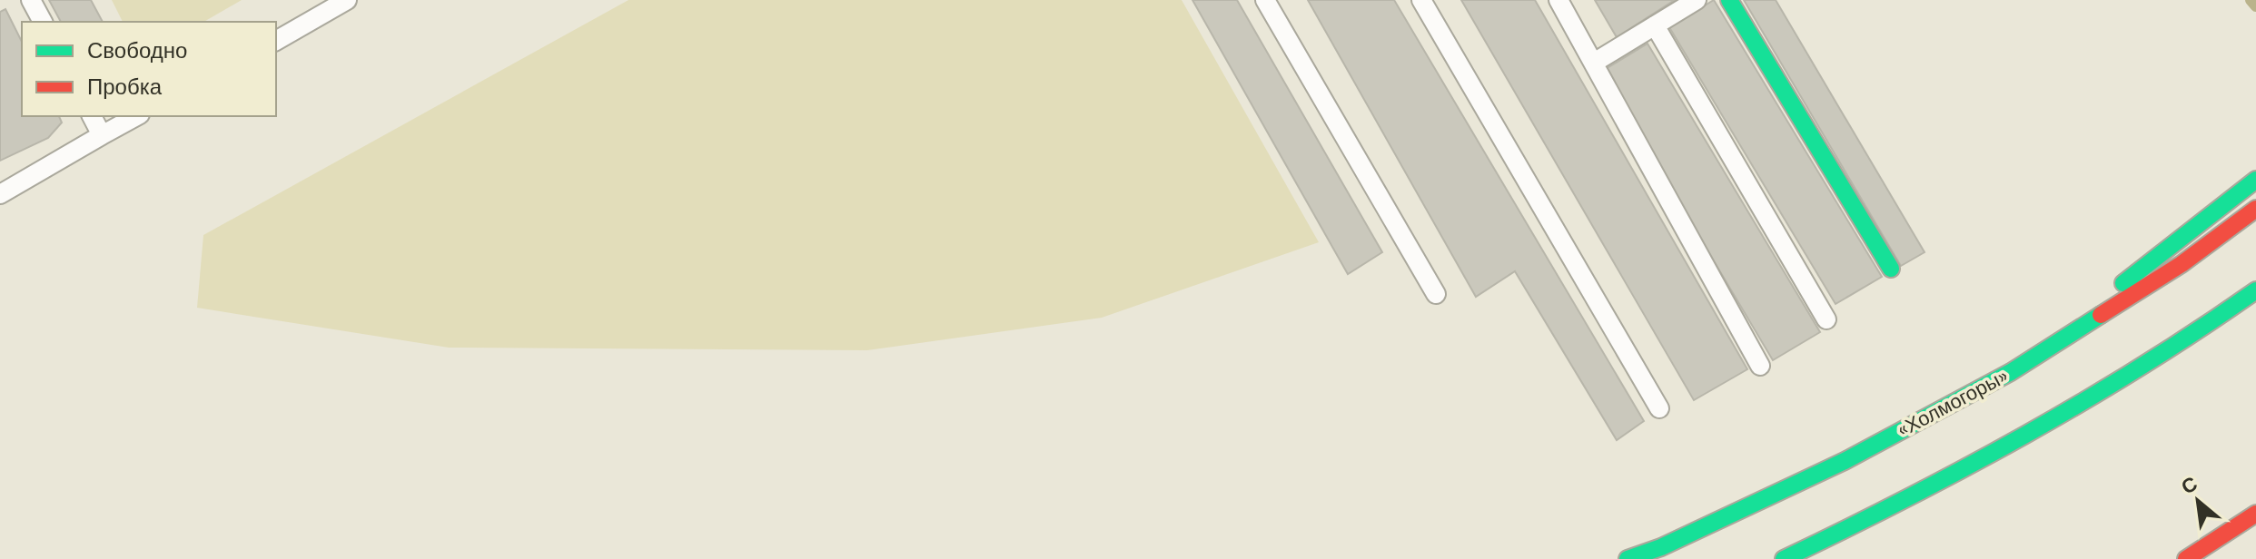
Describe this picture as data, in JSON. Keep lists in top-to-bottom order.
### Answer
{
  "streets": {
    "main road": ["«Холмогоры»"]
  },
  "legend": ["Свободно", "Пробка"],
  "north": "top left"
}
